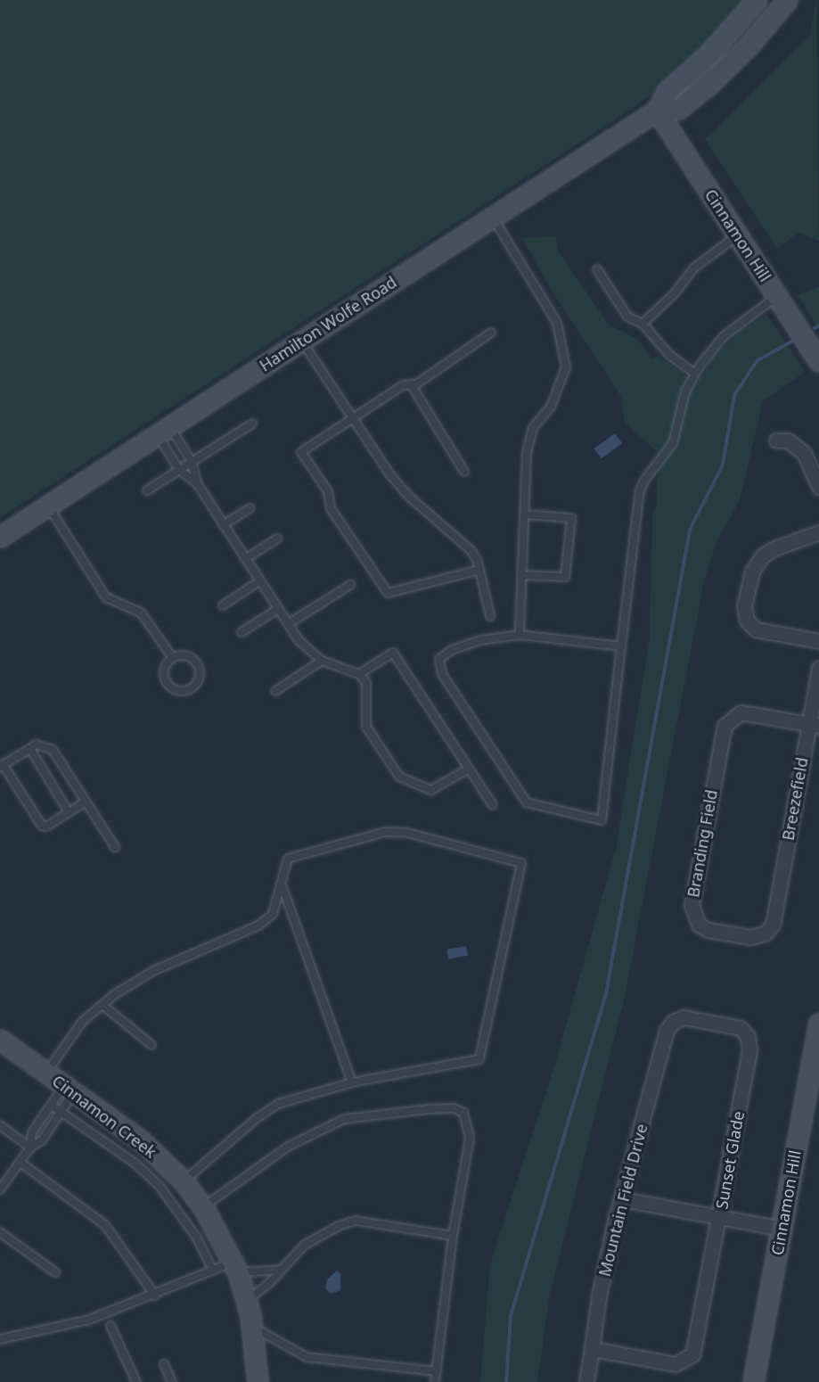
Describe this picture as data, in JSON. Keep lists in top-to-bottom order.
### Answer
{
  "streets": {
    "street": [
      "Cinnamon Hill",
      "Hamilton Wolfe Road",
      "Breezefield",
      "Branding Field",
      "Cinnamon Creek",
      "Sunset Glade",
      "Mountain Field Drive"
    ]
  },
  "crossings": [
    ["Cinnamon Hill", "Hamilton Wolfe Road"],
    ["Breezefield", "Branding Field"],
    ["Sunset Glade", "Mountain Field Drive"]
  ]
}
